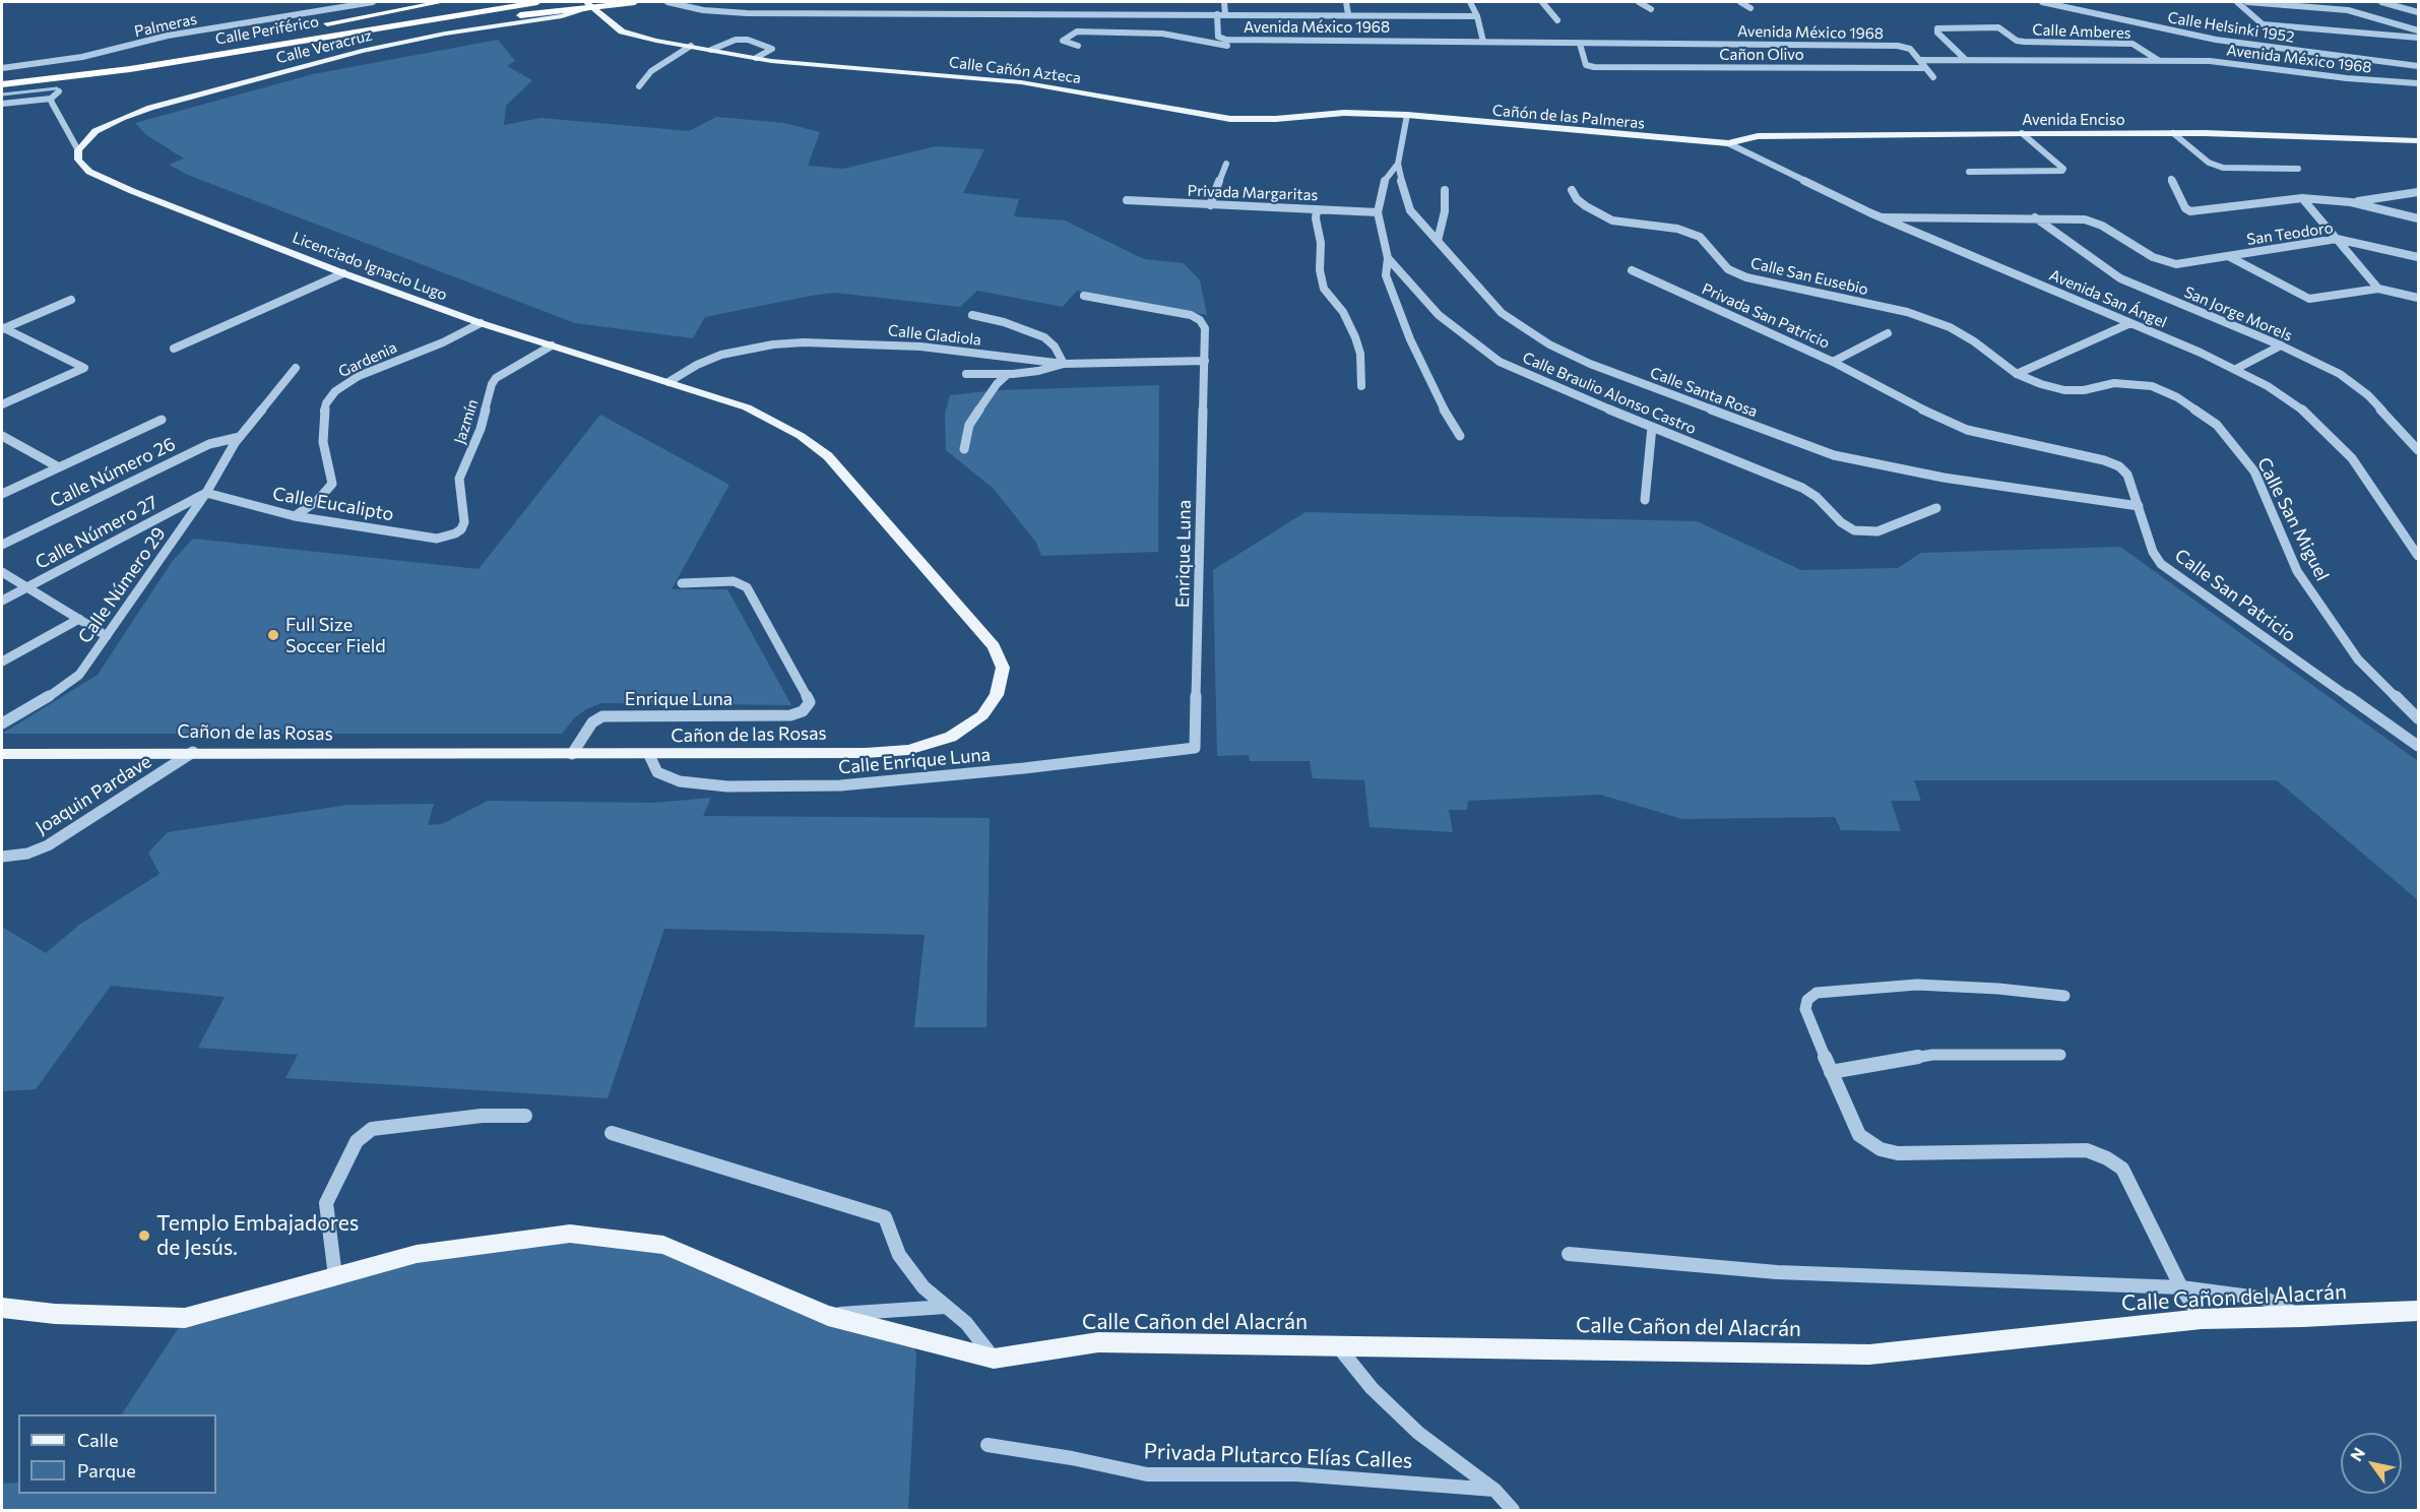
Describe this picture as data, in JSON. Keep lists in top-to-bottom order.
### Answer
{
  "streets": {
    "highway": ["Calle Periférico"],
    "main road": [
      "Calle Veracruz",
      "Calle Cañón Azteca",
      "Cañón de las Palmeras",
      "Avenida Enciso",
      "Licenciado Ignacio Lugo",
      "Cañon de las Rosas",
      "Calle Cañon del Alacrán"
    ],
    "street": [
      "Palmeras",
      "Avenida México 1968",
      "Calle Helsinki 1952",
      "Calle Amberes",
      "Cañon Olivo",
      "Privada Margaritas",
      "San Teodoro",
      "Calle San Eusebio",
      "Avenida San Ángel",
      "San Jorge Morels",
      "Privada San Patricio",
      "Calle Gladiola",
      "Gardenia",
      "Calle Santa Rosa",
      "Calle Braulio Alonso Castro",
      "Jazmín",
      "Calle Número 26",
      "Calle Eucalipto",
      "Calle San Miguel",
      "Calle Número 27",
      "Enrique Luna",
      "Calle Número 29",
      "Calle San Patricio",
      "Calle Enrique Luna",
      "Joaquin Pardave",
      "Privada Plutarco Elías Calles"
    ]
  },
  "crossings": [
    ["Avenida México 1968", "Calle Amberes"],
    ["Avenida México 1968", "Cañon Olivo"],
    ["Calle Veracruz", "Calle Cañón Azteca"],
    ["Calle Veracruz", "Licenciado Ignacio Lugo"],
    ["Calle Cañón Azteca", "Cañón de las Palmeras"],
    ["Calle Cañón Azteca", "Calle Santa Rosa"],
    ["Cañón de las Palmeras", "Avenida Enciso"],
    ["Cañón de las Palmeras", "Avenida San Ángel"],
    ["Cañón de las Palmeras", "Calle Santa Rosa"],
    ["Avenida Enciso", "Avenida San Ángel"],
    ["Privada Margaritas", "Calle Braulio Alonso Castro"],
    ["San Teodoro", "San Jorge Morels"],
    ["Licenciado Ignacio Lugo", "Calle Gladiola"],
    ["Licenciado Ignacio Lugo", "Gardenia"],
    ["Licenciado Ignacio Lugo", "Jazmín"],
    ["Licenciado Ignacio Lugo", "Cañon de las Rosas"],
    ["Calle San Eusebio", "Calle San Miguel"],
    ["Privada San Patricio", "Calle San Patricio"],
    ["Calle Gladiola", "Enrique Luna"],
    ["Calle Gladiola", "Cañon de las Rosas"],
    ["Gardenia", "Calle Eucalipto"],
    ["Calle Santa Rosa", "Calle Braulio Alonso Castro"],
    ["Calle Santa Rosa", "Calle San Patricio"],
    ["Jazmín", "Calle Eucalipto"],
    ["Calle Número 26", "Calle Número 29"],
    ["Calle Eucalipto", "Calle Número 27"],
    ["Calle Eucalipto", "Calle Número 29"],
    ["Calle Número 27", "Calle Número 29"],
    ["Enrique Luna", "Cañon de las Rosas"],
    ["Enrique Luna", "Calle Enrique Luna"],
    ["Cañon de las Rosas", "Calle Enrique Luna"],
    ["Cañon de las Rosas", "Joaquin Pardave"]
  ],
  "places": ["Full Size Soccer Field", "Templo Embajadores de Jesús."],
  "legend": ["Calle", "Parque"],
  "north": "top left"
}
